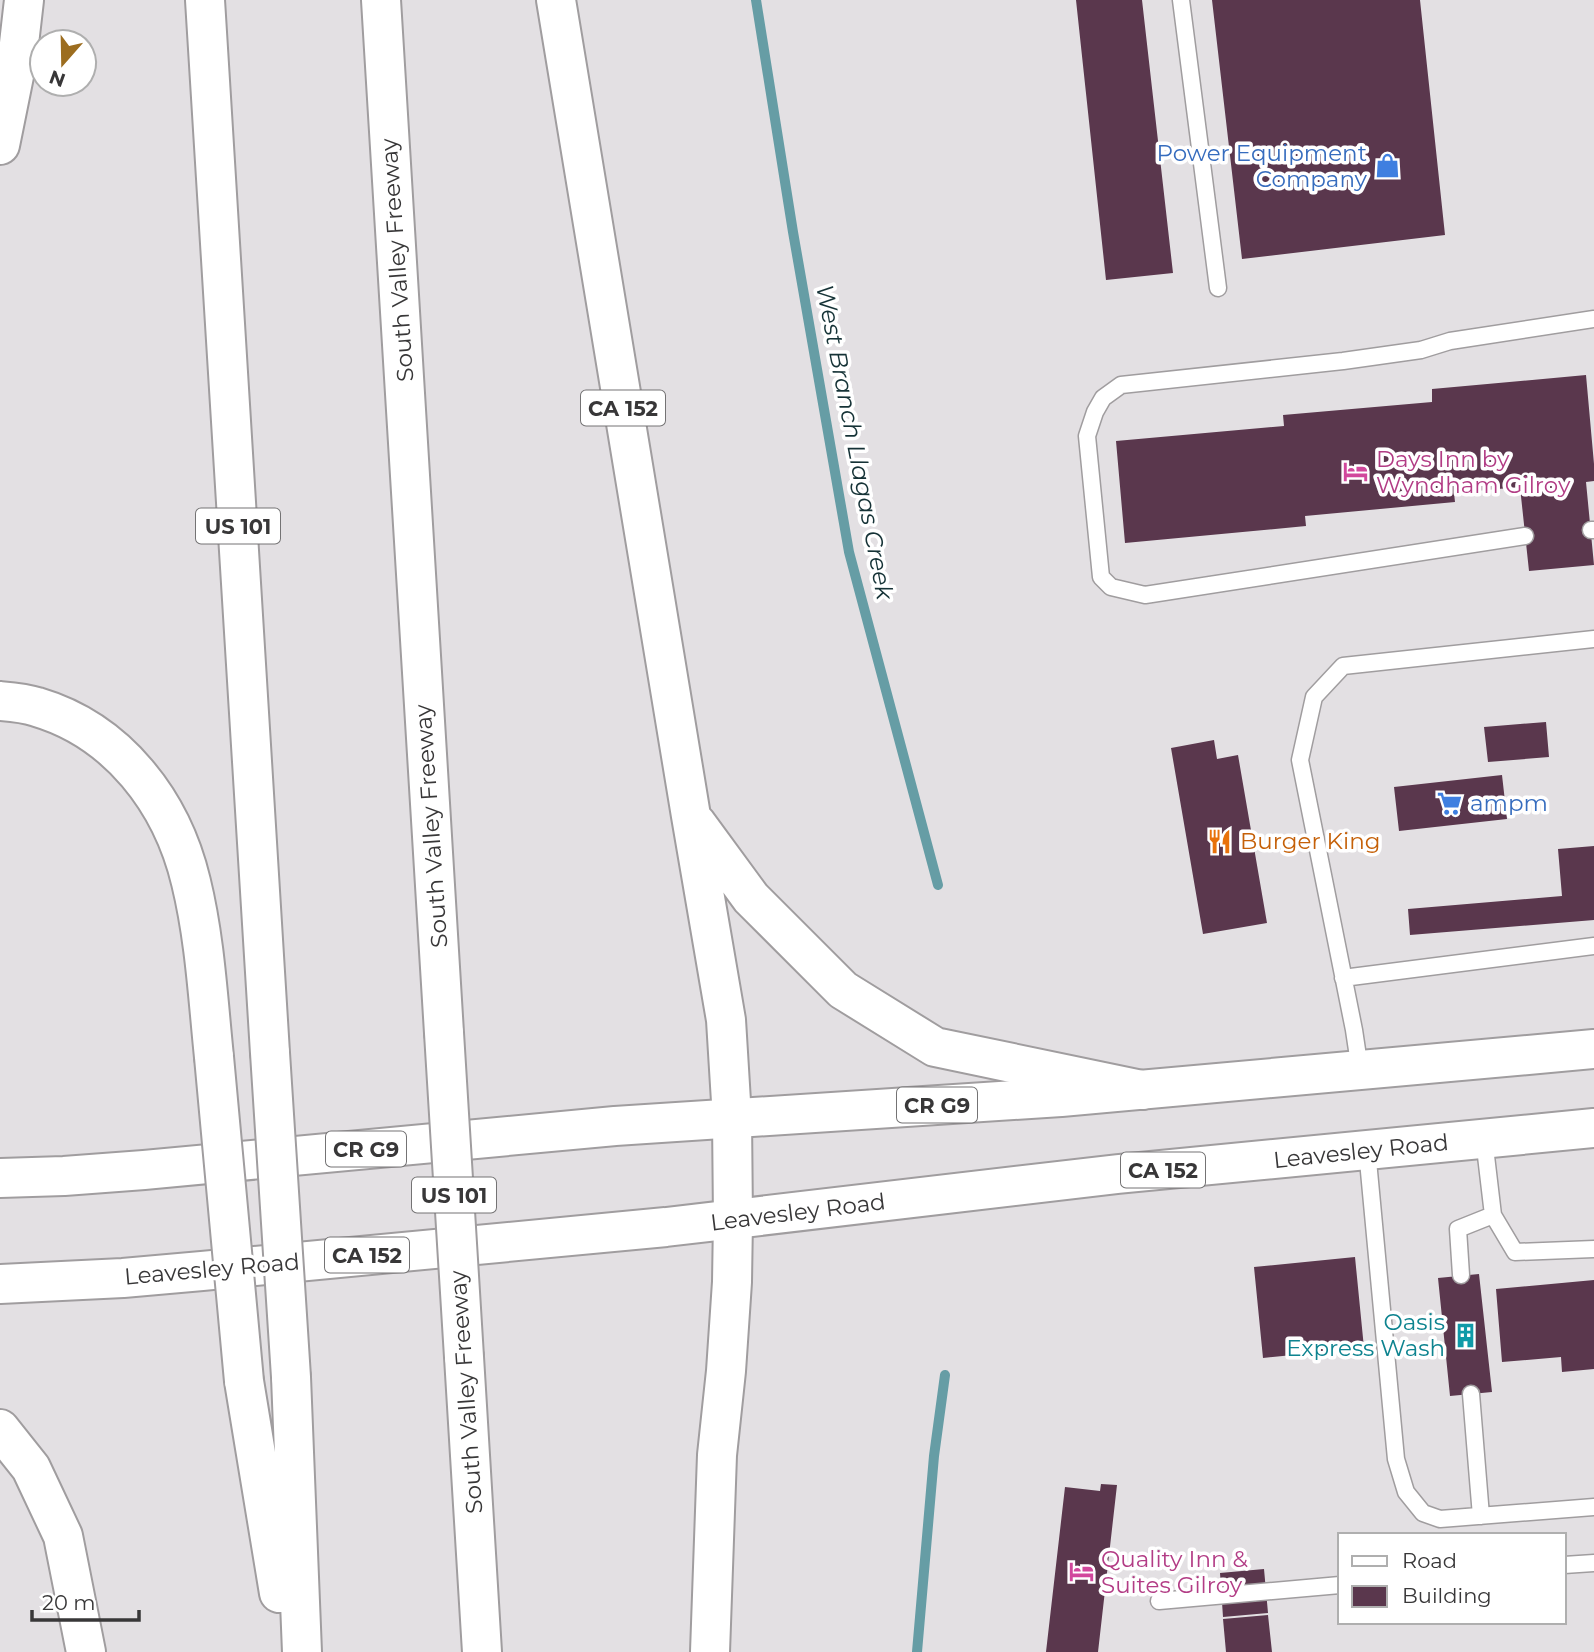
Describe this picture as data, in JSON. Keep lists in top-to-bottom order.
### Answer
{
  "streets": {
    "main road": [
      "South Valley Freeway",
      "CA 152",
      "US 101",
      "CR G9",
      "Leavesley Road"
    ]
  },
  "crossings": [
    ["CA 152", "CR G9"]
  ],
  "water": ["West Branch Llagas Creek"],
  "places": {
    "shop": ["Power Equipment Company"],
    "hotel": ["Days Inn by Wyndham Gilroy", "Quality Inn & Suites Gilroy"],
    "supermarket": ["ampm"],
    "restaurant": ["Burger King"],
    "building": ["Oasis Express Wash"]
  },
  "legend": ["Road", "Building"],
  "scale_bar": "20 m",
  "north": "bottom"
}
